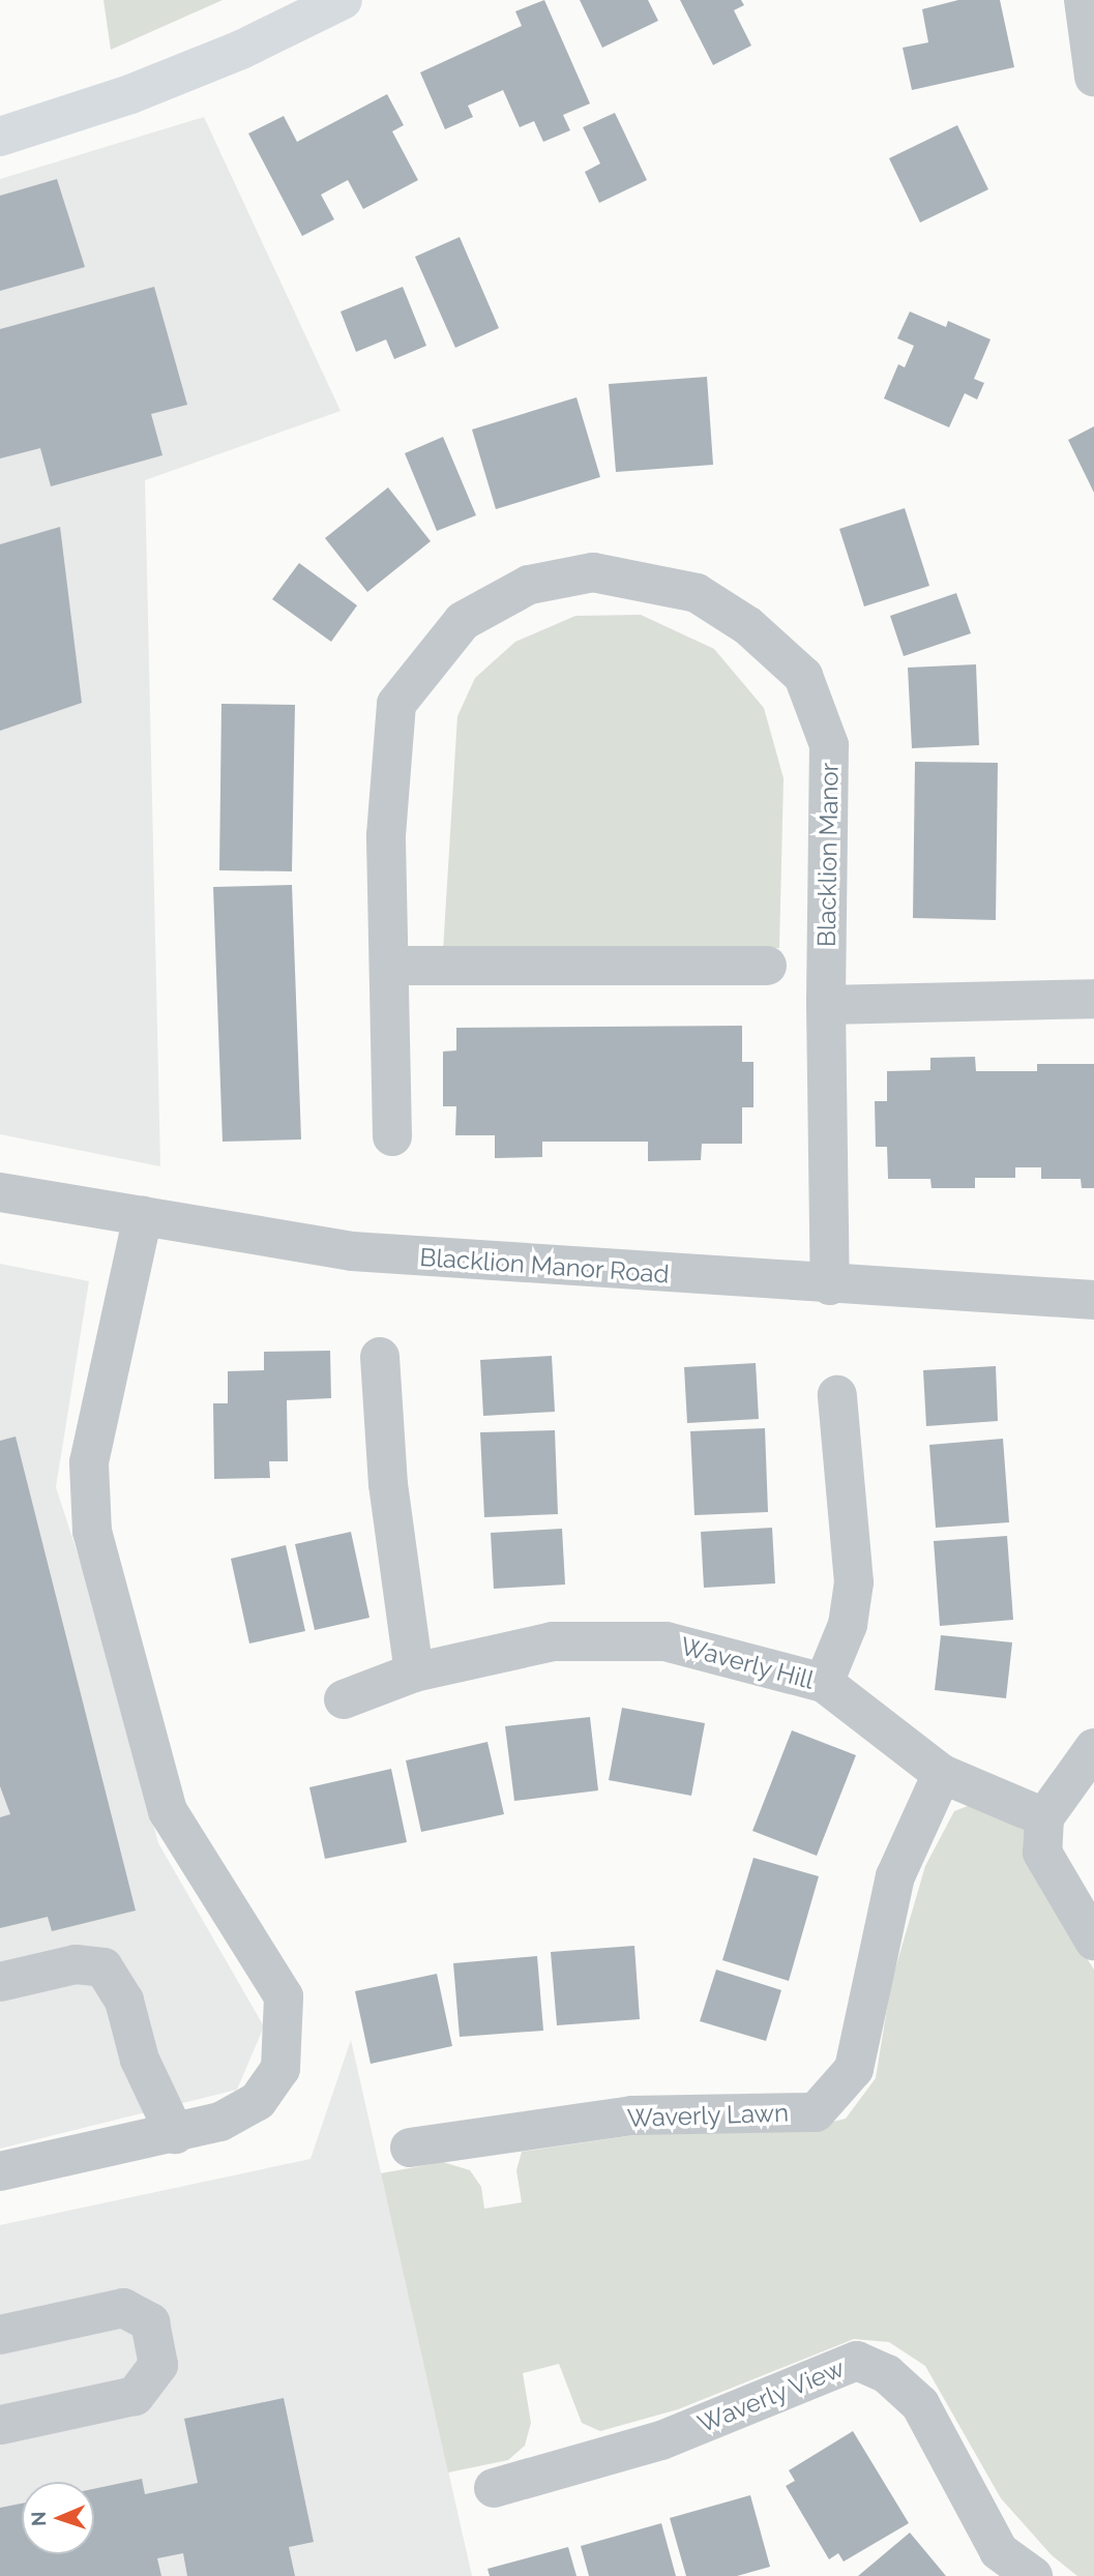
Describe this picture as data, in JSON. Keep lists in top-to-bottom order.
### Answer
{
  "streets": {
    "street": [
      "Blacklion Manor",
      "Blacklion Manor Road",
      "Waverly Hill",
      "Waverly Lawn",
      "Waverly View"
    ]
  },
  "crossings": [
    ["Blacklion Manor", "Blacklion Manor Road"],
    ["Waverly Hill", "Waverly Lawn"]
  ],
  "north": "left"
}
